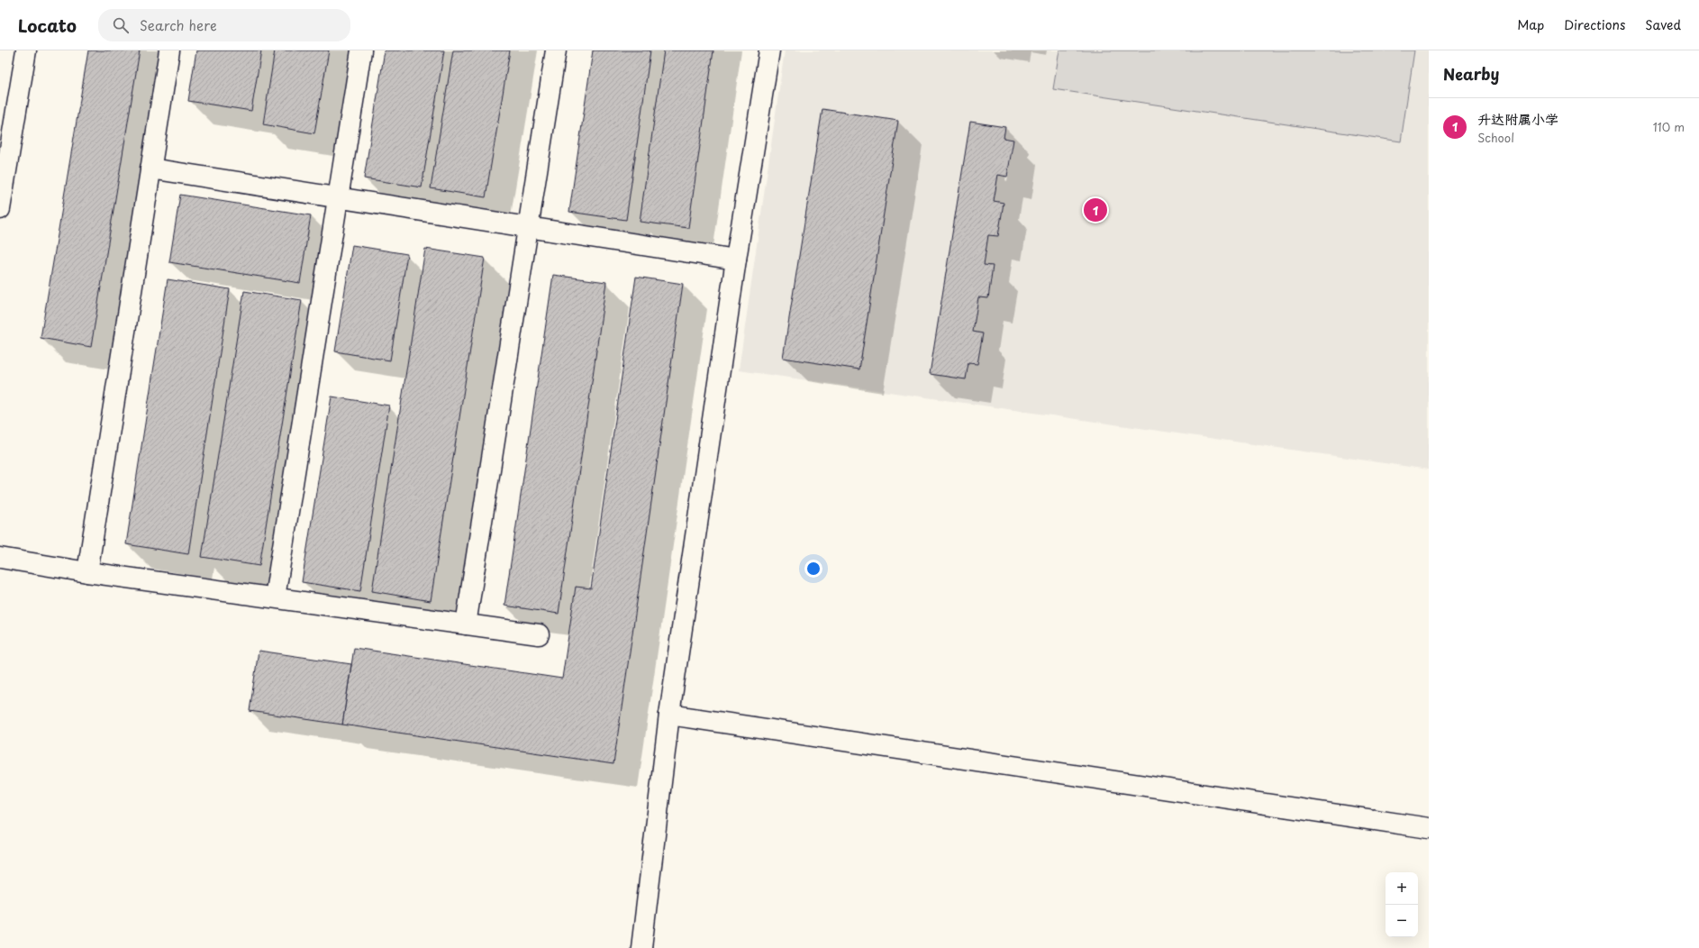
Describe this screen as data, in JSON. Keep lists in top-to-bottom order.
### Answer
{
  "page": {
    "header": "Locato",
    "search": "Search here",
    "nav": ["Map", "Directions", "Saved"],
    "heading": "Nearby",
    "list": [
      {
        "mark": "1",
        "name": "升达附属小学",
        "note": "School",
        "value": "110 m"
      }
    ],
    "pins": "1",
    "map_buttons": ["+", "−"]
  }
}
